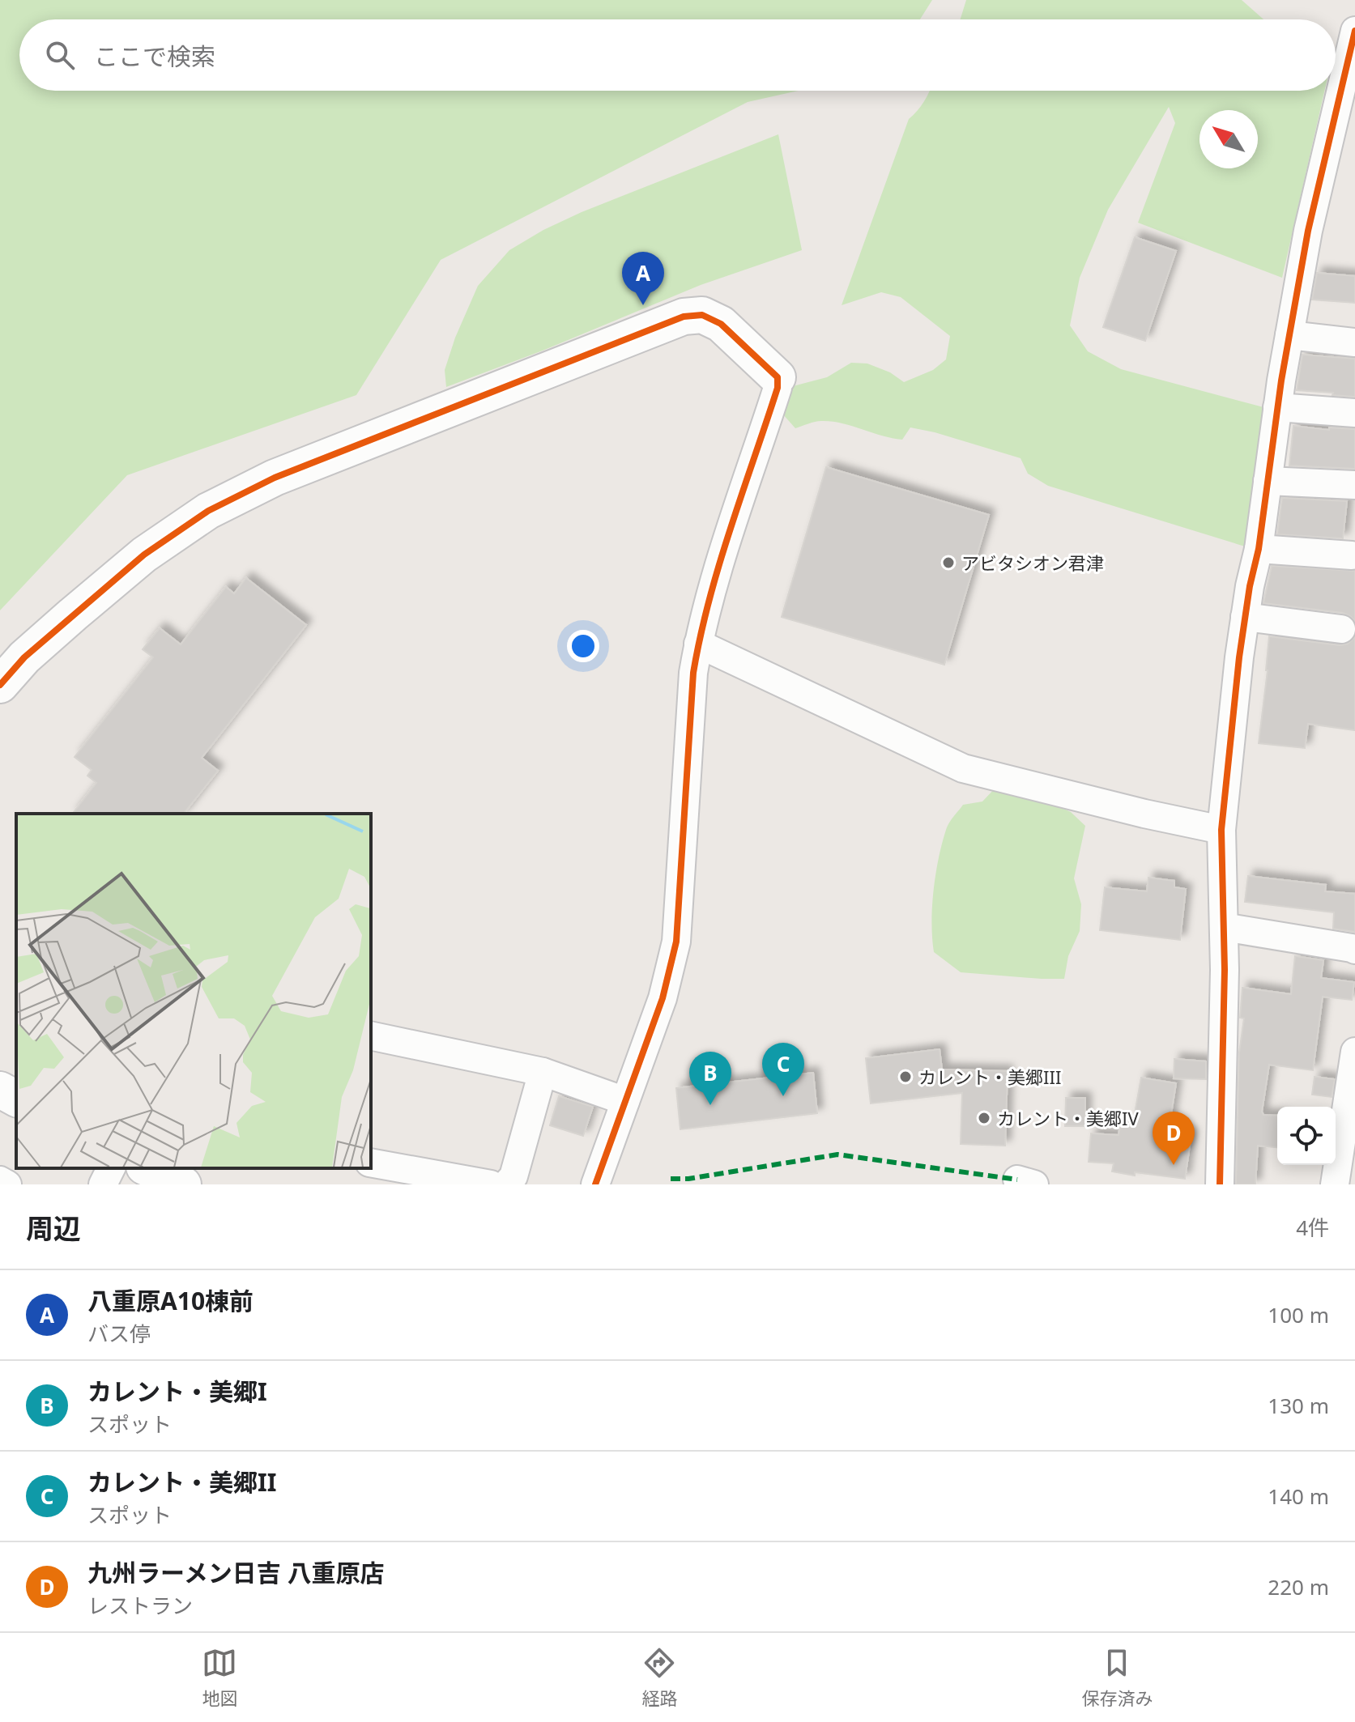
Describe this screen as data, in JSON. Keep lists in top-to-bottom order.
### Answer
{
  "places": ["アビタシオン君津", "カレント・美郷III", "カレント・美郷IV"],
  "north": "top left",
  "page": {
    "search": "ここで検索",
    "pins": [
      "A",
      "C",
      "B",
      "D"
    ],
    "heading": ["周辺", "4件"],
    "list": [
      {
        "mark": "A",
        "name": "八重原A10棟前",
        "note": "バス停",
        "value": "100 m"
      },
      {
        "mark": "B",
        "name": "カレント・美郷I",
        "note": "スポット",
        "value": "130 m"
      },
      {
        "mark": "C",
        "name": "カレント・美郷II",
        "note": "スポット",
        "value": "140 m"
      },
      {
        "mark": "D",
        "name": "九州ラーメン日吉 八重原店",
        "note": "レストラン",
        "value": "220 m"
      }
    ],
    "nav": ["地図", "経路", "保存済み"]
  }
}
